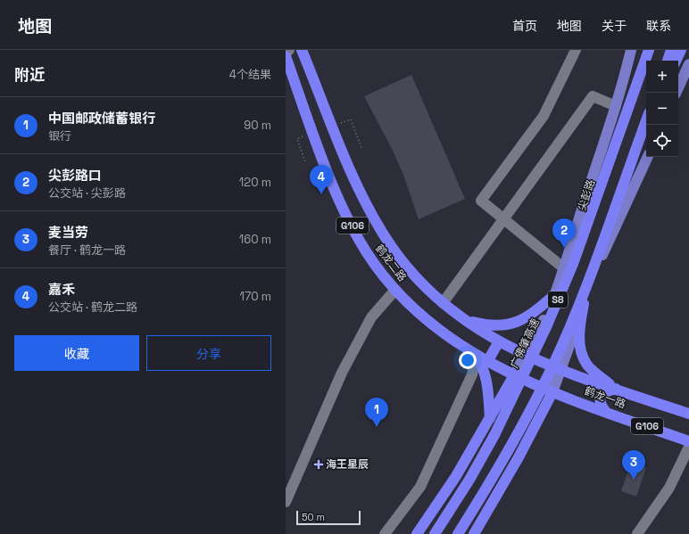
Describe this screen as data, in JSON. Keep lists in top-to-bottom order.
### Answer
{
  "streets": {
    "highway": [
      "G106",
      "鹤龙二路",
      "S8",
      "广佛肇高速",
      "鹤龙一路"
    ],
    "main road": ["尖彭路"]
  },
  "crossings": [
    ["尖彭路", "G106"],
    ["尖彭路", "鹤龙二路"],
    ["G106", "鹤龙二路"],
    ["G106", "鹤龙一路"]
  ],
  "places": {
    "health": ["海王星辰"]
  },
  "scale_bar": "50 m",
  "page": {
    "header": "地图",
    "nav": [
      "首页",
      "地图",
      "关于",
      "联系"
    ],
    "heading": ["附近", "4个结果"],
    "map_buttons": ["+", "−"],
    "list": [
      {
        "mark": "1",
        "name": "中国邮政储蓄银行",
        "note": "银行",
        "value": "90 m"
      },
      {
        "mark": "2",
        "name": "尖彭路口",
        "note": "公交站 · 尖彭路",
        "value": "120 m"
      },
      {
        "mark": "3",
        "name": "麦当劳",
        "note": "餐厅 · 鹤龙一路",
        "value": "160 m"
      },
      {
        "mark": "4",
        "name": "嘉禾",
        "note": "公交站 · 鹤龙二路",
        "value": "170 m"
      }
    ],
    "pins": [
      "4",
      "2",
      "1",
      "3"
    ],
    "buttons": ["收藏", "分享"],
    "scale": "50 m"
  }
}
